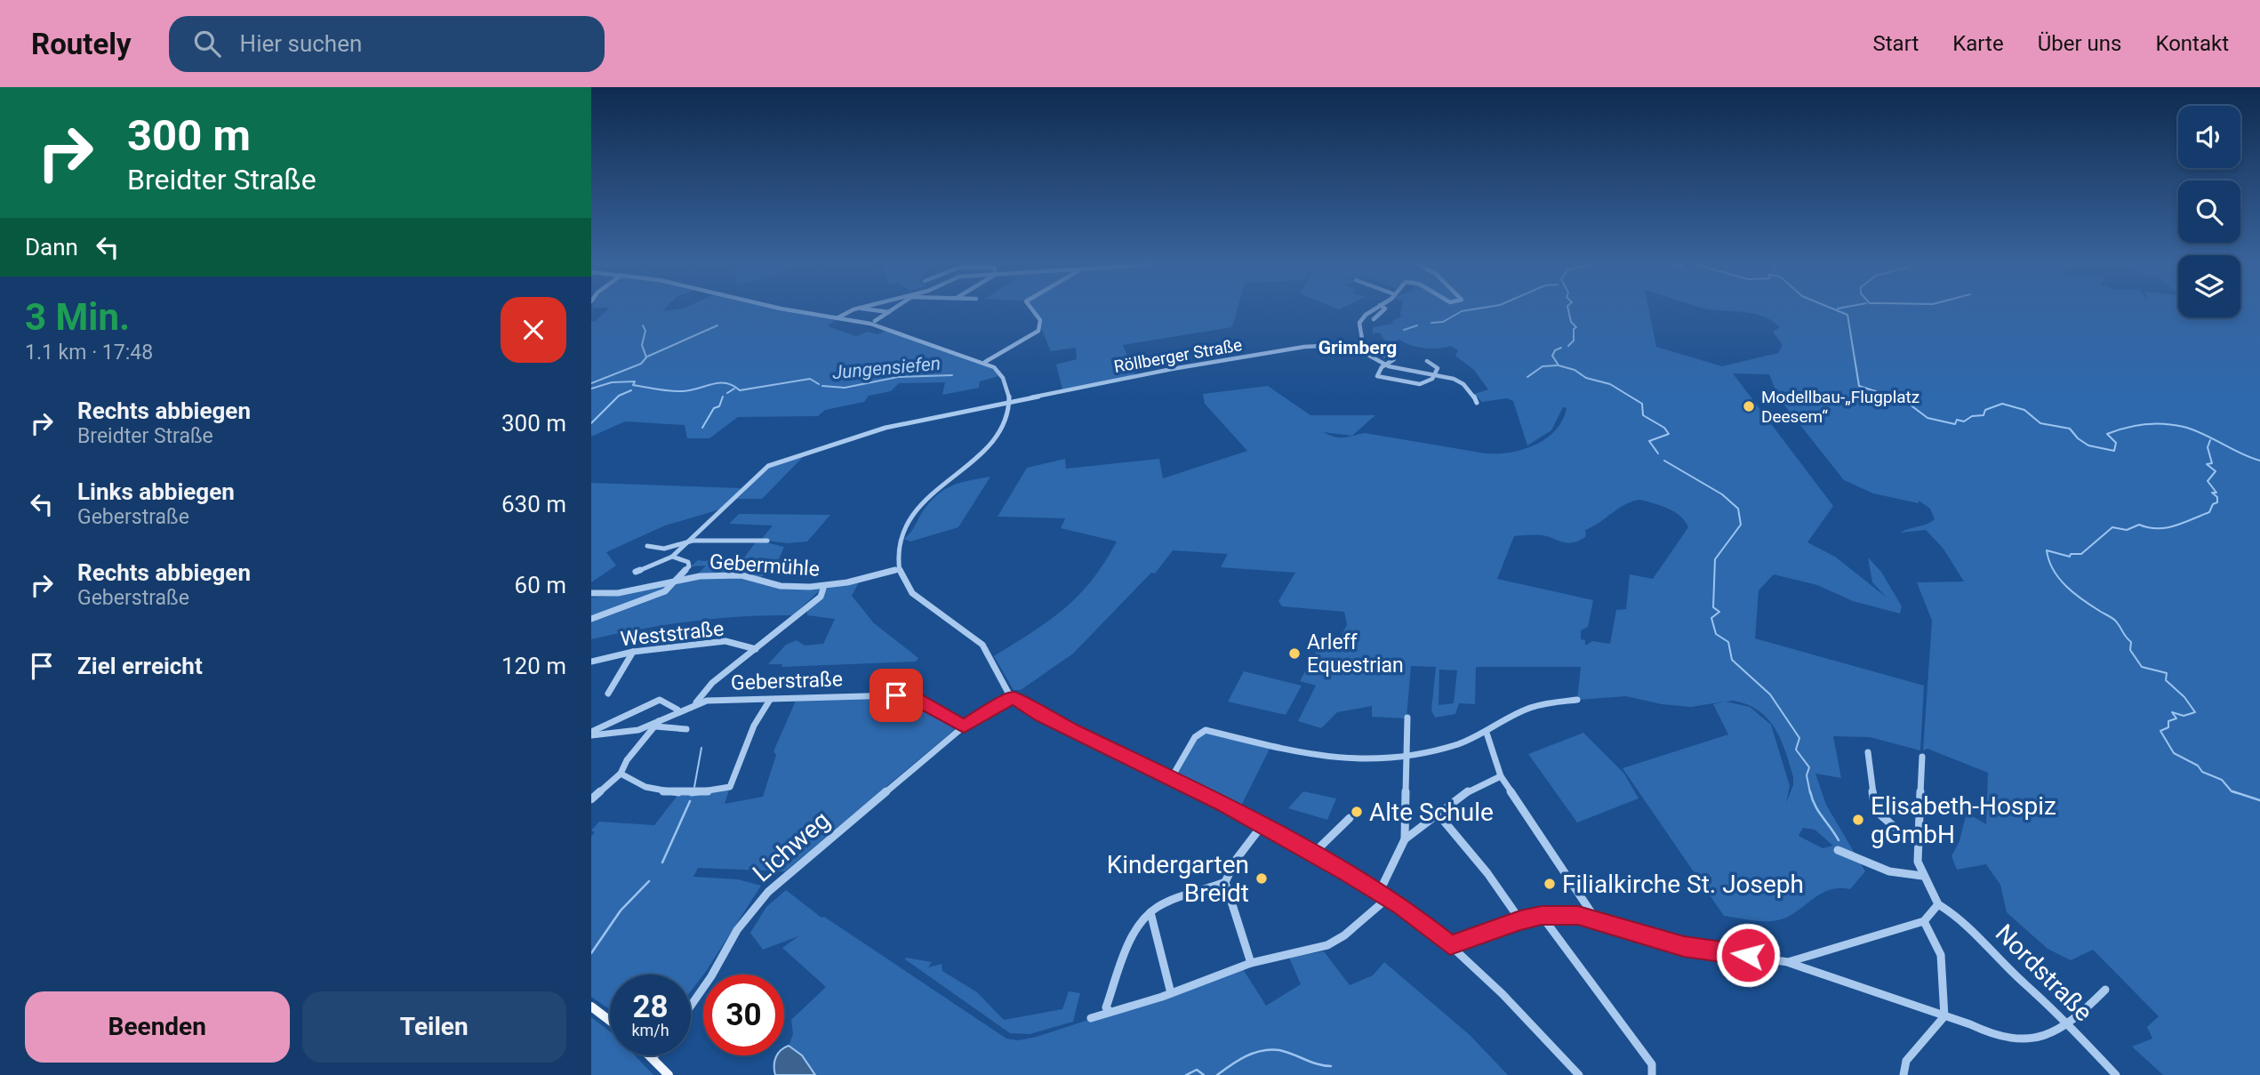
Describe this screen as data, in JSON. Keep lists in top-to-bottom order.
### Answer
{
  "streets": {
    "street": [
      "Röllberger Straße",
      "Gebermühle",
      "Weststraße",
      "Geberstraße",
      "Lichweg",
      "Nordstraße"
    ]
  },
  "crossings": [
    ["Geberstraße", "Lichweg"]
  ],
  "districts": ["Grimberg"],
  "water": ["Jungensiefen"],
  "places": [
    "Modellbau-„Flugplatz Deesem“",
    "Arleff Equestrian",
    "Alte Schule",
    "Elisabeth-Hospiz gGmbH",
    "Kindergarten Breidt",
    "Filialkirche St. Joseph"
  ],
  "page": {
    "header": "Routely",
    "search": "Hier suchen",
    "nav": [
      "Start",
      "Karte",
      "Über uns",
      "Kontakt"
    ],
    "turn": ["300 m", "Breidter Straße"],
    "then": "Dann",
    "heading": ["3 Min.", "1.1 km · 17:48"],
    "list": [
      {
        "name": "Rechts abbiegen",
        "note": "Breidter Straße",
        "value": "300 m"
      },
      {
        "name": "Links abbiegen",
        "note": "Geberstraße",
        "value": "630 m"
      },
      {
        "name": "Rechts abbiegen",
        "note": "Geberstraße",
        "value": "60 m"
      },
      {
        "name": "Ziel erreicht",
        "value": "120 m"
      }
    ],
    "speed": "28 km/h",
    "limit": "30",
    "buttons": ["Beenden", "Teilen"]
  }
}
